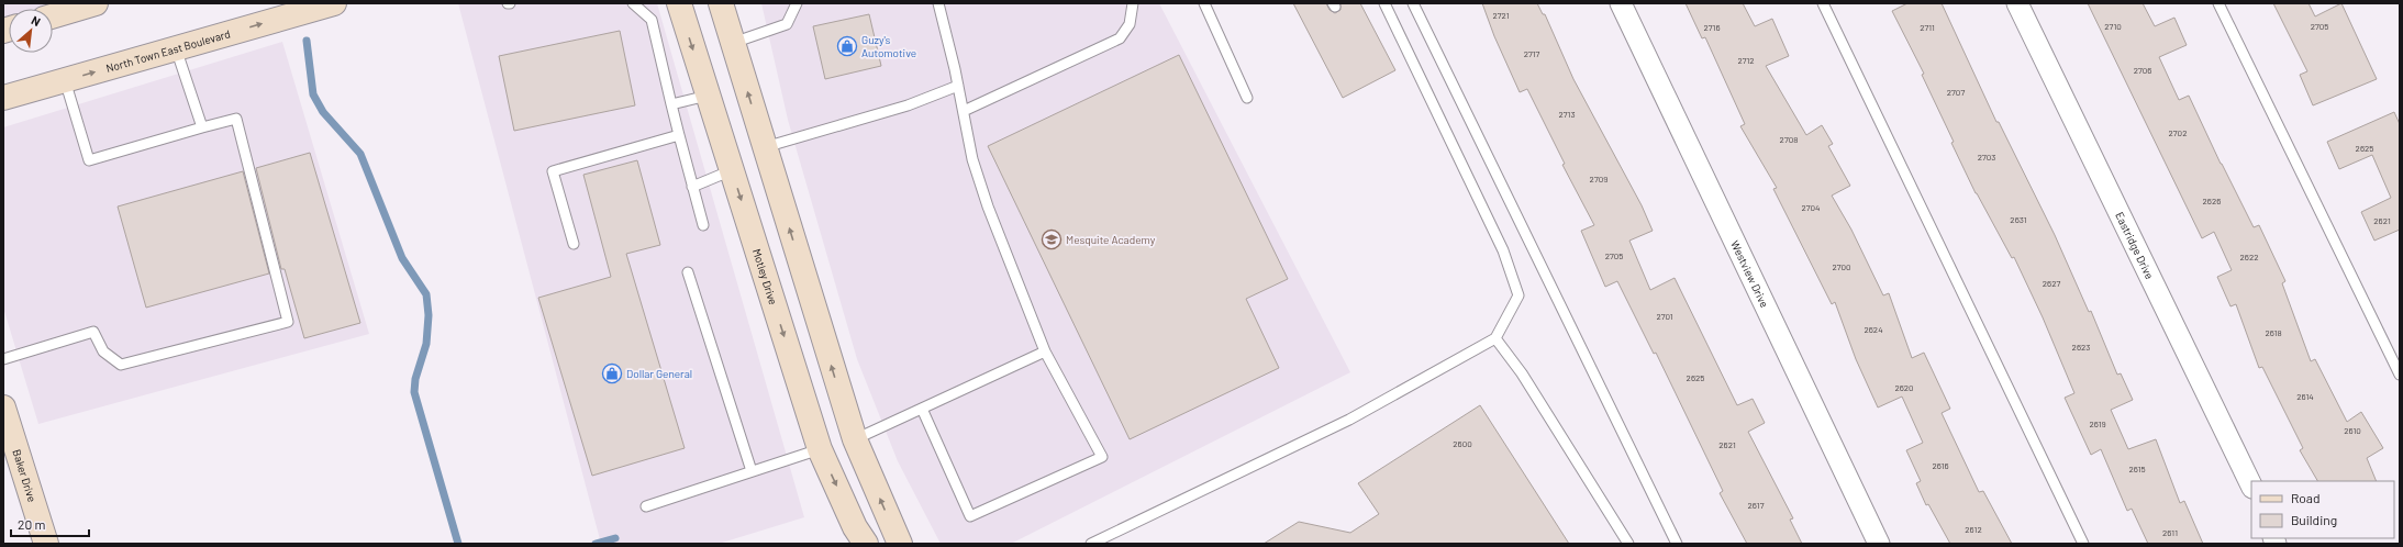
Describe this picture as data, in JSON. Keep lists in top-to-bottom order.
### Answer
{
  "streets": {
    "main road": ["North Town East Boulevard", "Motley Drive", "Baker Drive"],
    "street": ["Eastridge Drive", "Westview Drive"]
  },
  "one_way": ["North Town East Boulevard"],
  "places": {
    "shop": ["Guzy's Automotive", "Dollar General"],
    "school or university": ["Mesquite Academy"]
  },
  "house_numbers": [
    "2721",
    "2710",
    "2705",
    "2716",
    "2711",
    "2717",
    "2712",
    "2706",
    "2707",
    "2713",
    "2702",
    "2708",
    "2625",
    "2703",
    "2709",
    "2626",
    "2704",
    "2631",
    "2621",
    "2705",
    "2622",
    "2700",
    "2627",
    "2701",
    "2624",
    "2618",
    "2623",
    "2625",
    "2620",
    "2614",
    "2619",
    "2610",
    "2600",
    "2621",
    "2616",
    "2615",
    "2617",
    "2612",
    "2611"
  ],
  "legend": ["Road", "Building"],
  "scale_bar": "20 m",
  "north": "top right"
}
